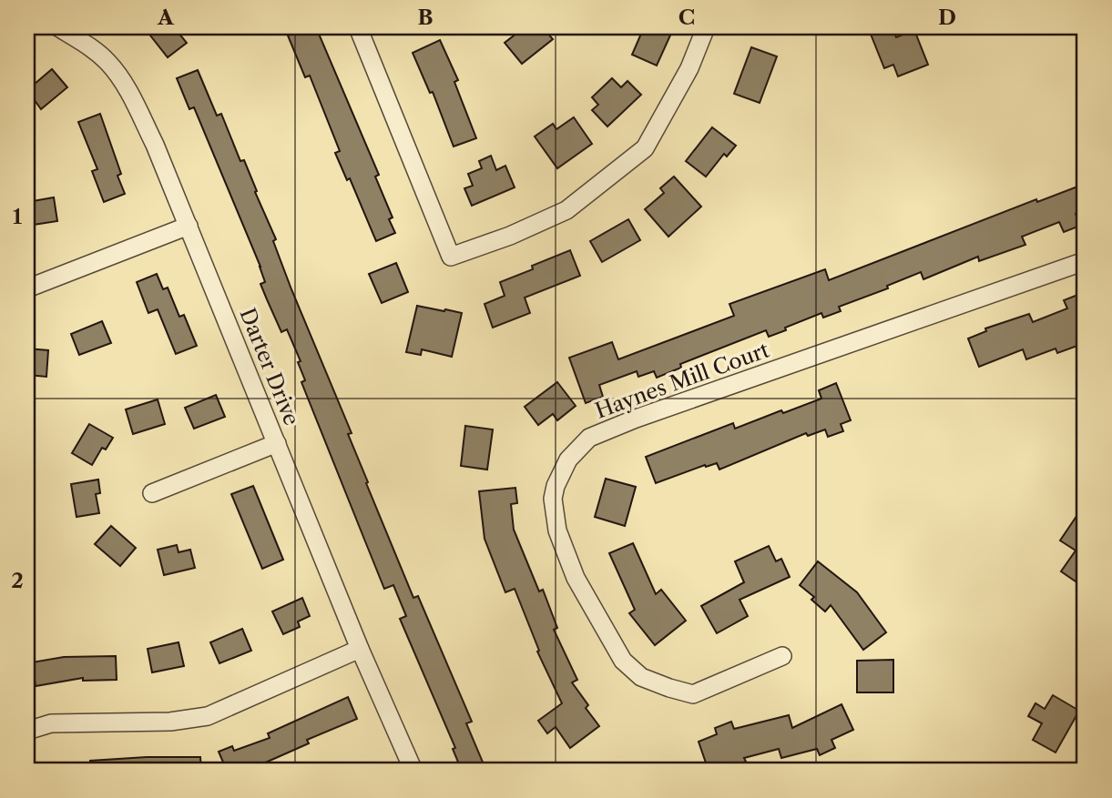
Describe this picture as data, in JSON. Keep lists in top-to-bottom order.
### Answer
{
  "streets": {
    "street": ["Darter Drive", "Haynes Mill Court"]
  },
  "grid": {
    "columns": [
      "A",
      "B",
      "C",
      "D"
    ],
    "rows": ["1", "2"]
  }
}
